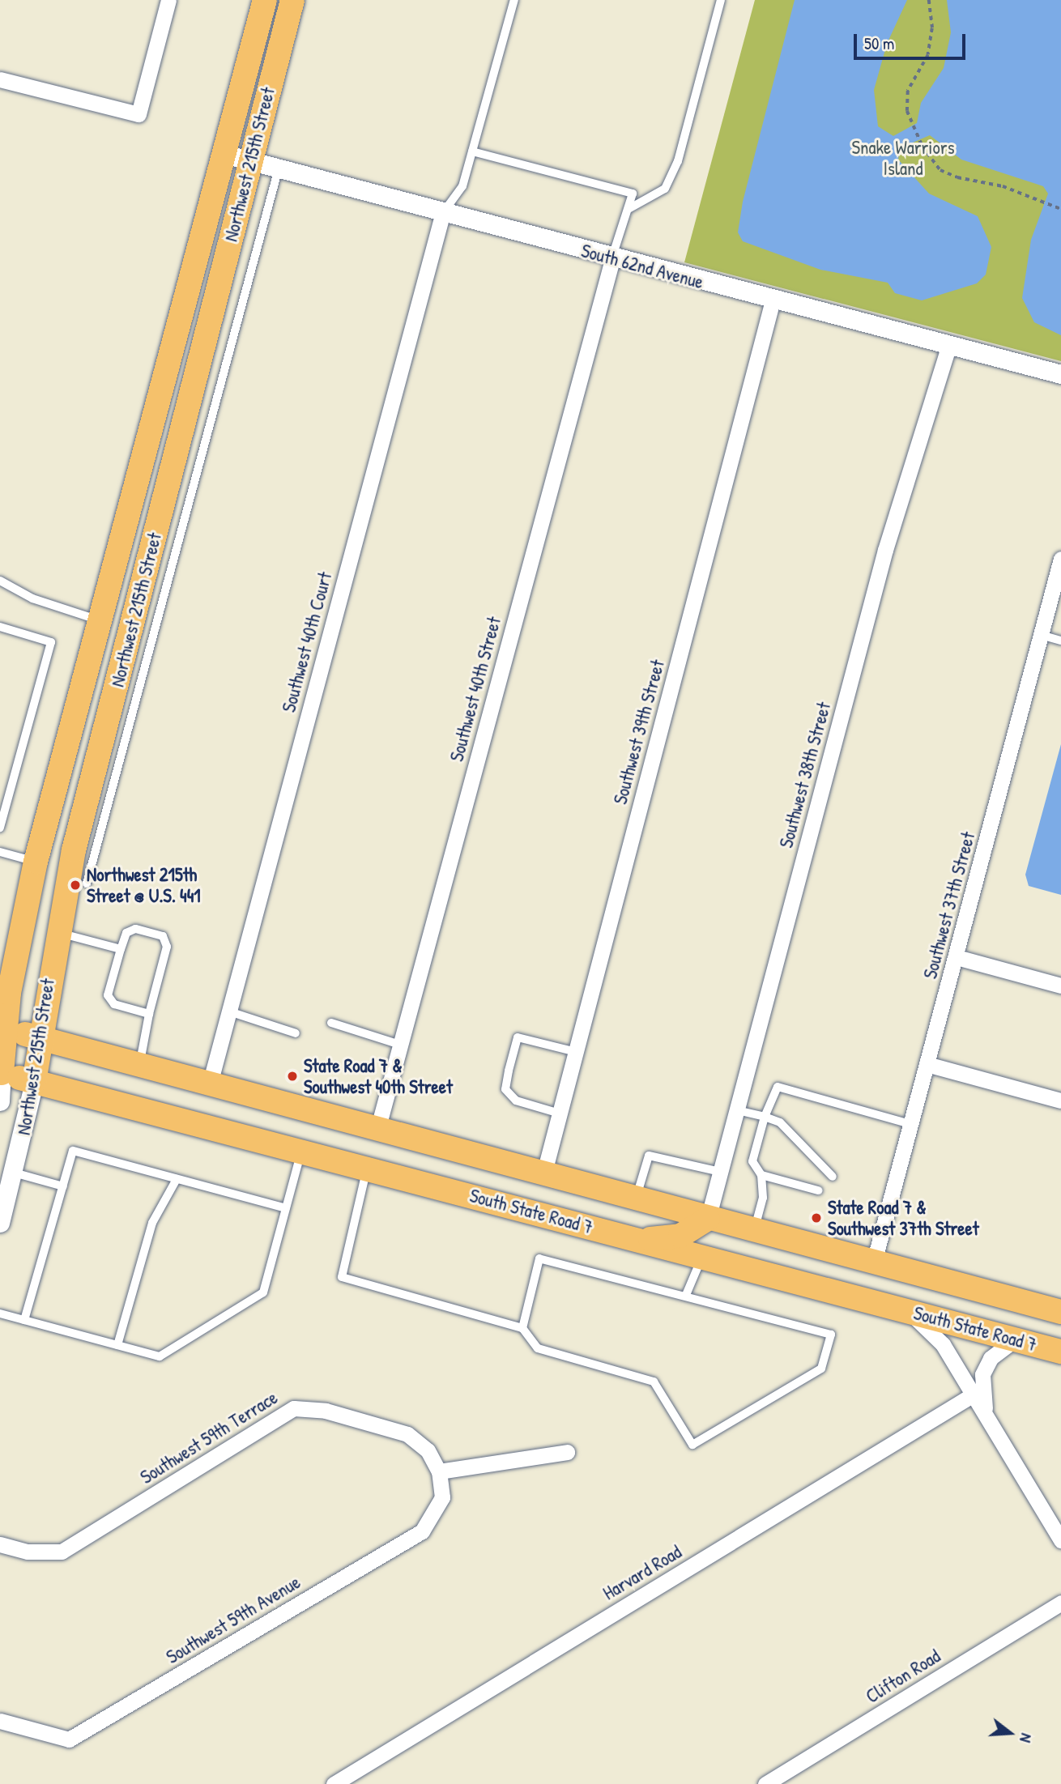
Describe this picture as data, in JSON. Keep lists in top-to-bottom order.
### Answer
{
  "streets": {
    "main road": ["Northwest 215th Street", "South State Road 7"],
    "street": [
      "South 62nd Avenue",
      "Southwest 40th Court",
      "Southwest 40th Street",
      "Southwest 39th Street",
      "Southwest 38th Street",
      "Southwest 37th Street",
      "Southwest 59th Terrace",
      "Harvard Road",
      "Southwest 59th Avenue",
      "Clifton Road"
    ]
  },
  "crossings": [
    ["Northwest 215th Street", "South 62nd Avenue"],
    ["Northwest 215th Street", "South State Road 7"],
    ["South 62nd Avenue", "Southwest 40th Court"],
    ["South 62nd Avenue", "Southwest 40th Street"],
    ["South 62nd Avenue", "Southwest 39th Street"],
    ["South 62nd Avenue", "Southwest 38th Street"],
    ["Southwest 40th Court", "South State Road 7"],
    ["Southwest 40th Street", "South State Road 7"],
    ["Southwest 39th Street", "South State Road 7"],
    ["Southwest 38th Street", "South State Road 7"],
    ["Southwest 37th Street", "South State Road 7"],
    ["Southwest 59th Terrace", "Southwest 59th Avenue"]
  ],
  "parks": ["Snake Warriors Island"],
  "places": ["Northwest 215th Street @ U.S. 441", "State Road 7 & Southwest 40th Street", "State Road 7 & Southwest 37th Street"],
  "scale_bar": "50 m",
  "north": "right"
}
